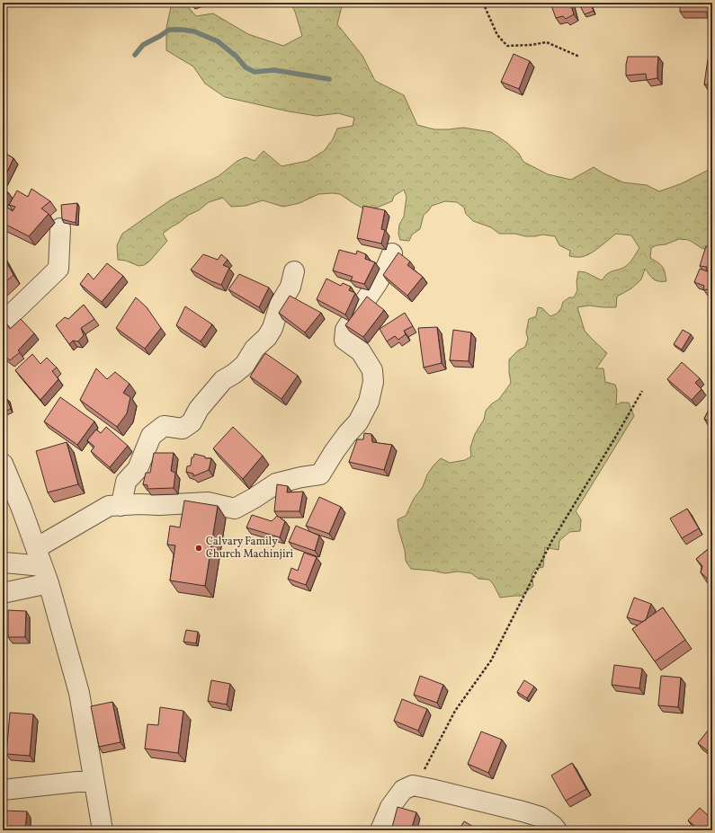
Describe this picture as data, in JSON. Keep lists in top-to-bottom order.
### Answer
{
  "places": ["Calvary Family Church Machinjiri"]
}
